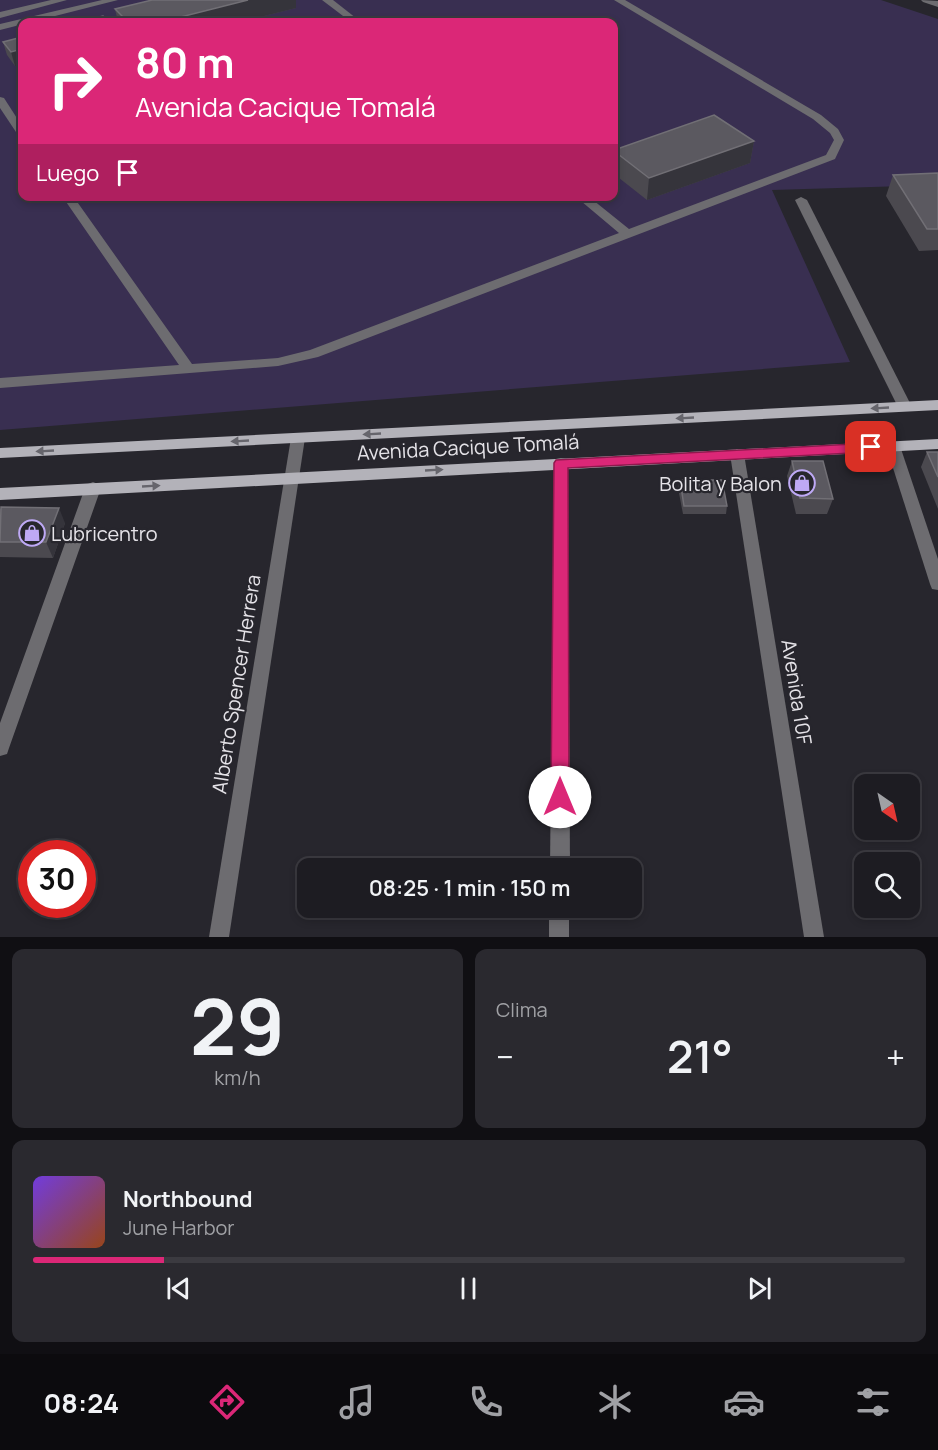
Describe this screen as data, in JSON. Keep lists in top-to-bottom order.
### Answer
{
  "streets": {
    "main road": ["Avenida Cacique Tomalá"],
    "street": ["Alberto Spencer Herrera", "Avenida 10F"]
  },
  "crossings": [
    ["Avenida Cacique Tomalá", "Alberto Spencer Herrera"],
    ["Avenida Cacique Tomalá", "Avenida 10F"]
  ],
  "places": {
    "shop": ["Bolita y Balon", "Lubricentro"]
  },
  "north": "bottom right",
  "page": {
    "turn": ["80 m", "Avenida Cacique Tomalá"],
    "then": "Luego",
    "limit": "30",
    "trip": "08:25 · 1 min · 150 m",
    "tile": [
      ["29", "km/h"],
      "Clima"
    ],
    "heat": ["−", "21°", "+"],
    "song": ["Northbound", "June Harbor"],
    "tabs": "08:24"
  }
}
